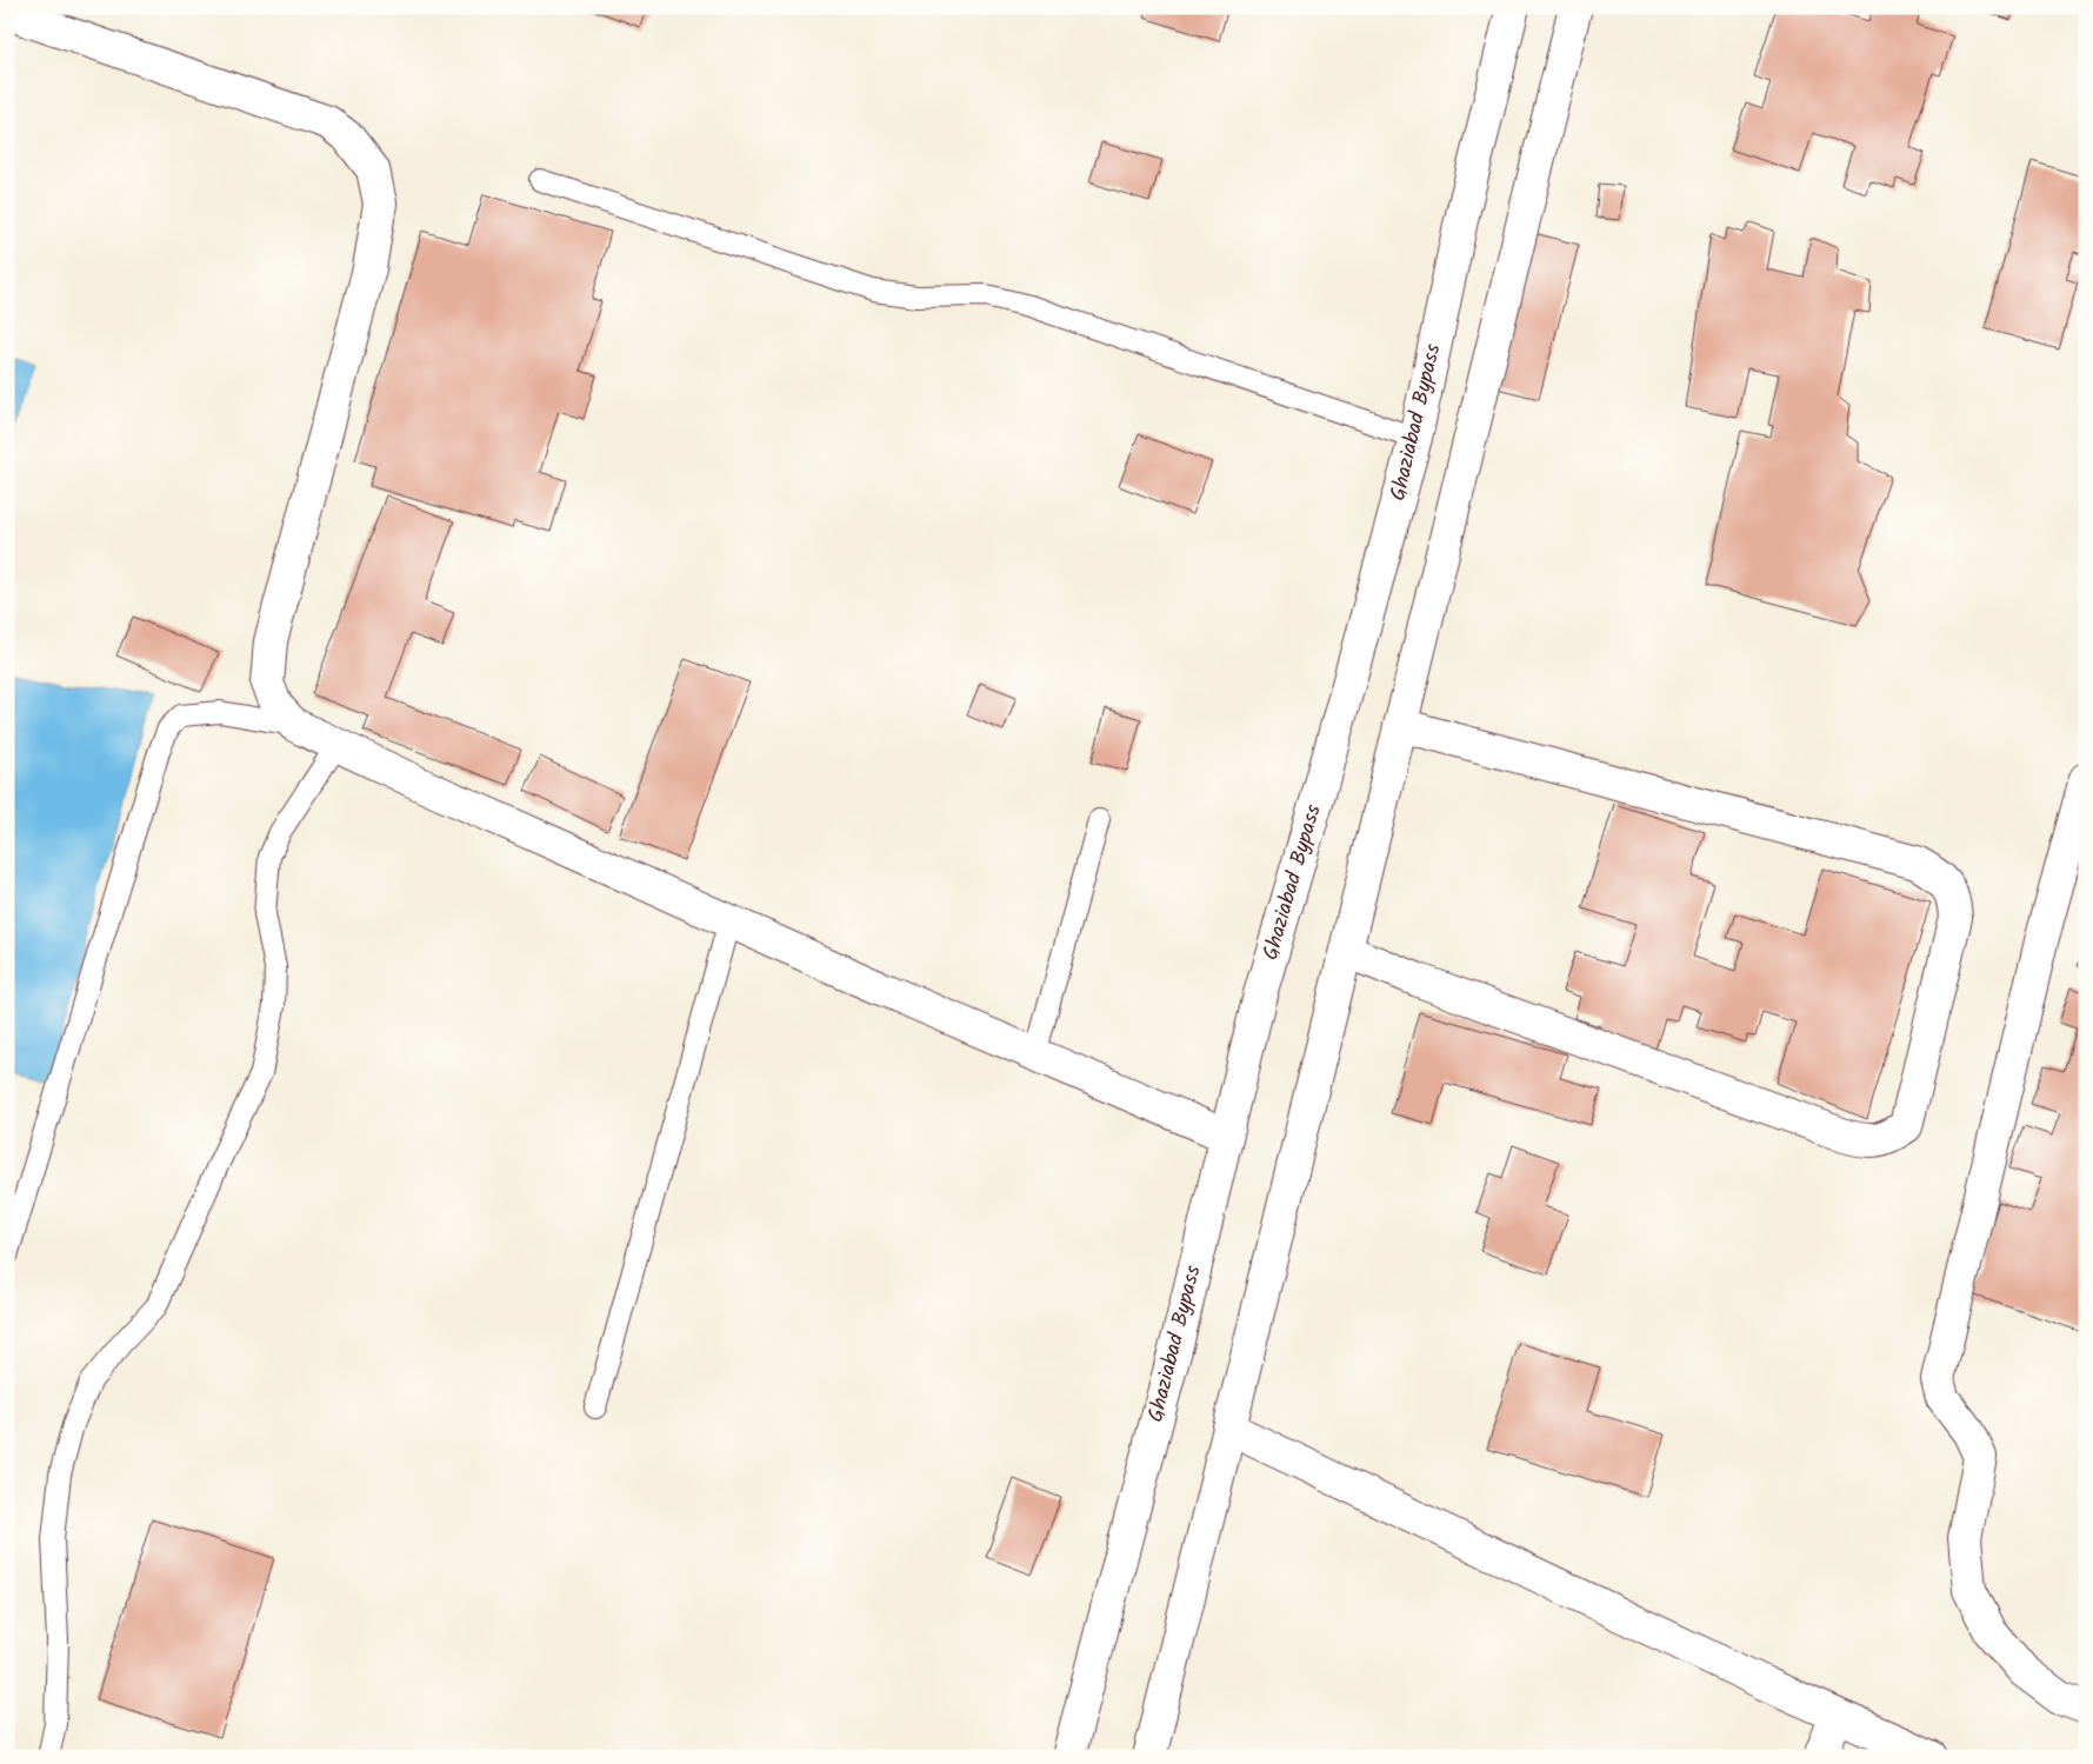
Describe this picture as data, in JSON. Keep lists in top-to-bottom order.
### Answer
{
  "streets": {
    "main road": ["Ghaziabad Bypass"]
  }
}
